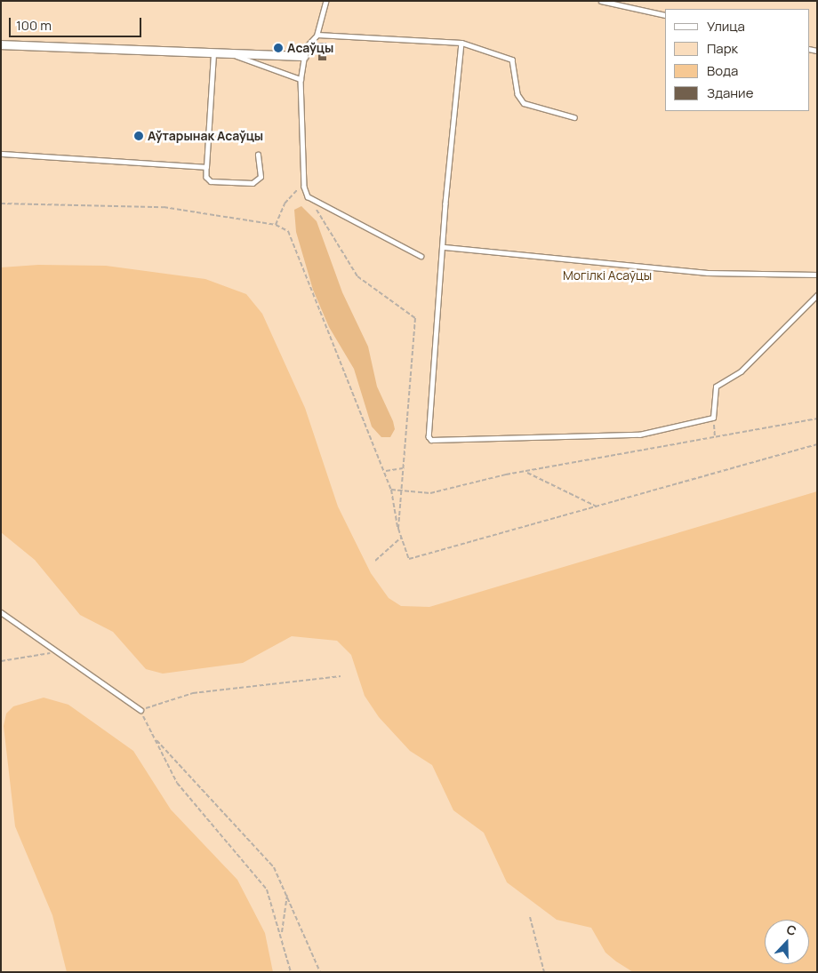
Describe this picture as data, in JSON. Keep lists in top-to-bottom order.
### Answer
{
  "parks": ["Могілкі Асаўцы"],
  "places": ["Асаўцы", "Аўтарынак Асаўцы"],
  "legend": [
    "Улица",
    "Парк",
    "Вода",
    "Здание"
  ],
  "scale_bar": "100 m",
  "north": "top"
}
